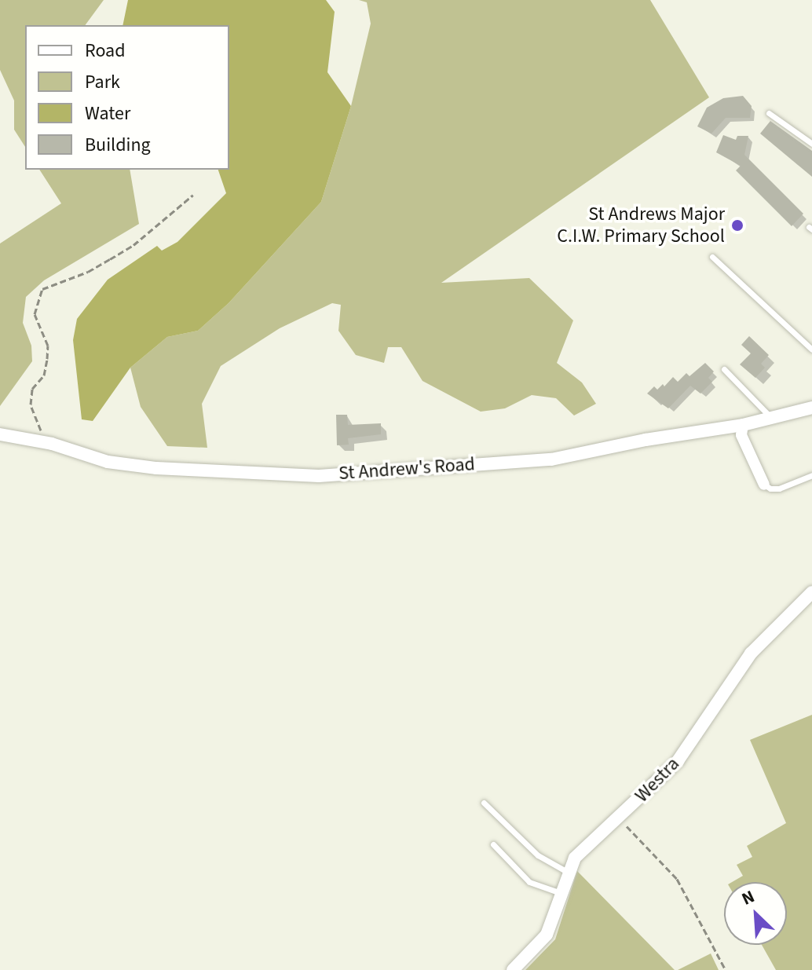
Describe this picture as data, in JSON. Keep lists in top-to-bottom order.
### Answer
{
  "streets": {
    "street": ["St Andrew's Road", "Westra"]
  },
  "places": ["St Andrews Major C.I.W. Primary School"],
  "legend": [
    "Road",
    "Park",
    "Water",
    "Building"
  ],
  "north": "top left"
}
